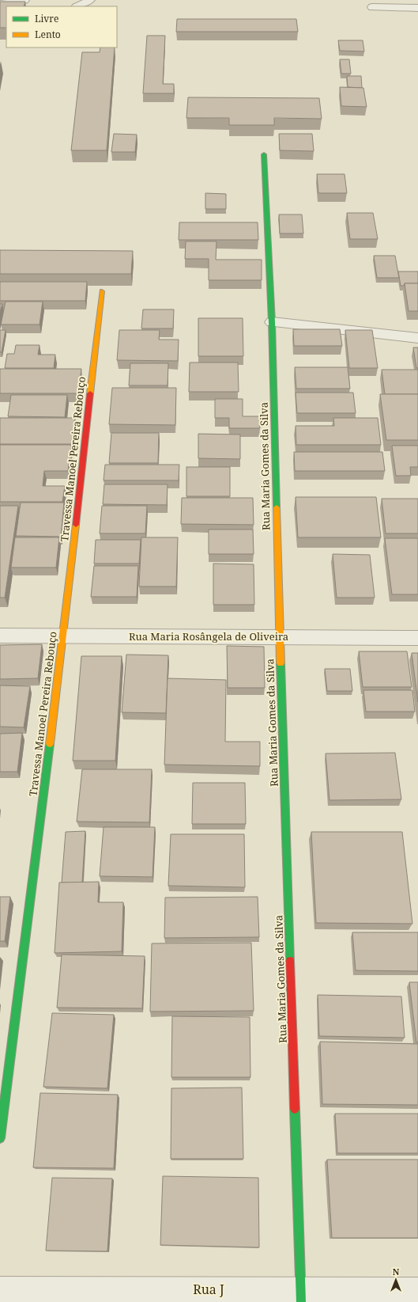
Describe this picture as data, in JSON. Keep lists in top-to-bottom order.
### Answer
{
  "streets": {
    "street": [
      "Travessa Manoel Pereira Rebouço",
      "Rua Maria Gomes da Silva",
      "Rua Maria Rosângela de Oliveira",
      "Rua J"
    ]
  },
  "crossings": [
    ["Travessa Manoel Pereira Rebouço", "Rua Maria Rosângela de Oliveira"],
    ["Rua Maria Gomes da Silva", "Rua Maria Rosângela de Oliveira"],
    ["Rua Maria Gomes da Silva", "Rua J"]
  ],
  "legend": ["Livre", "Lento"],
  "north": "top"
}
